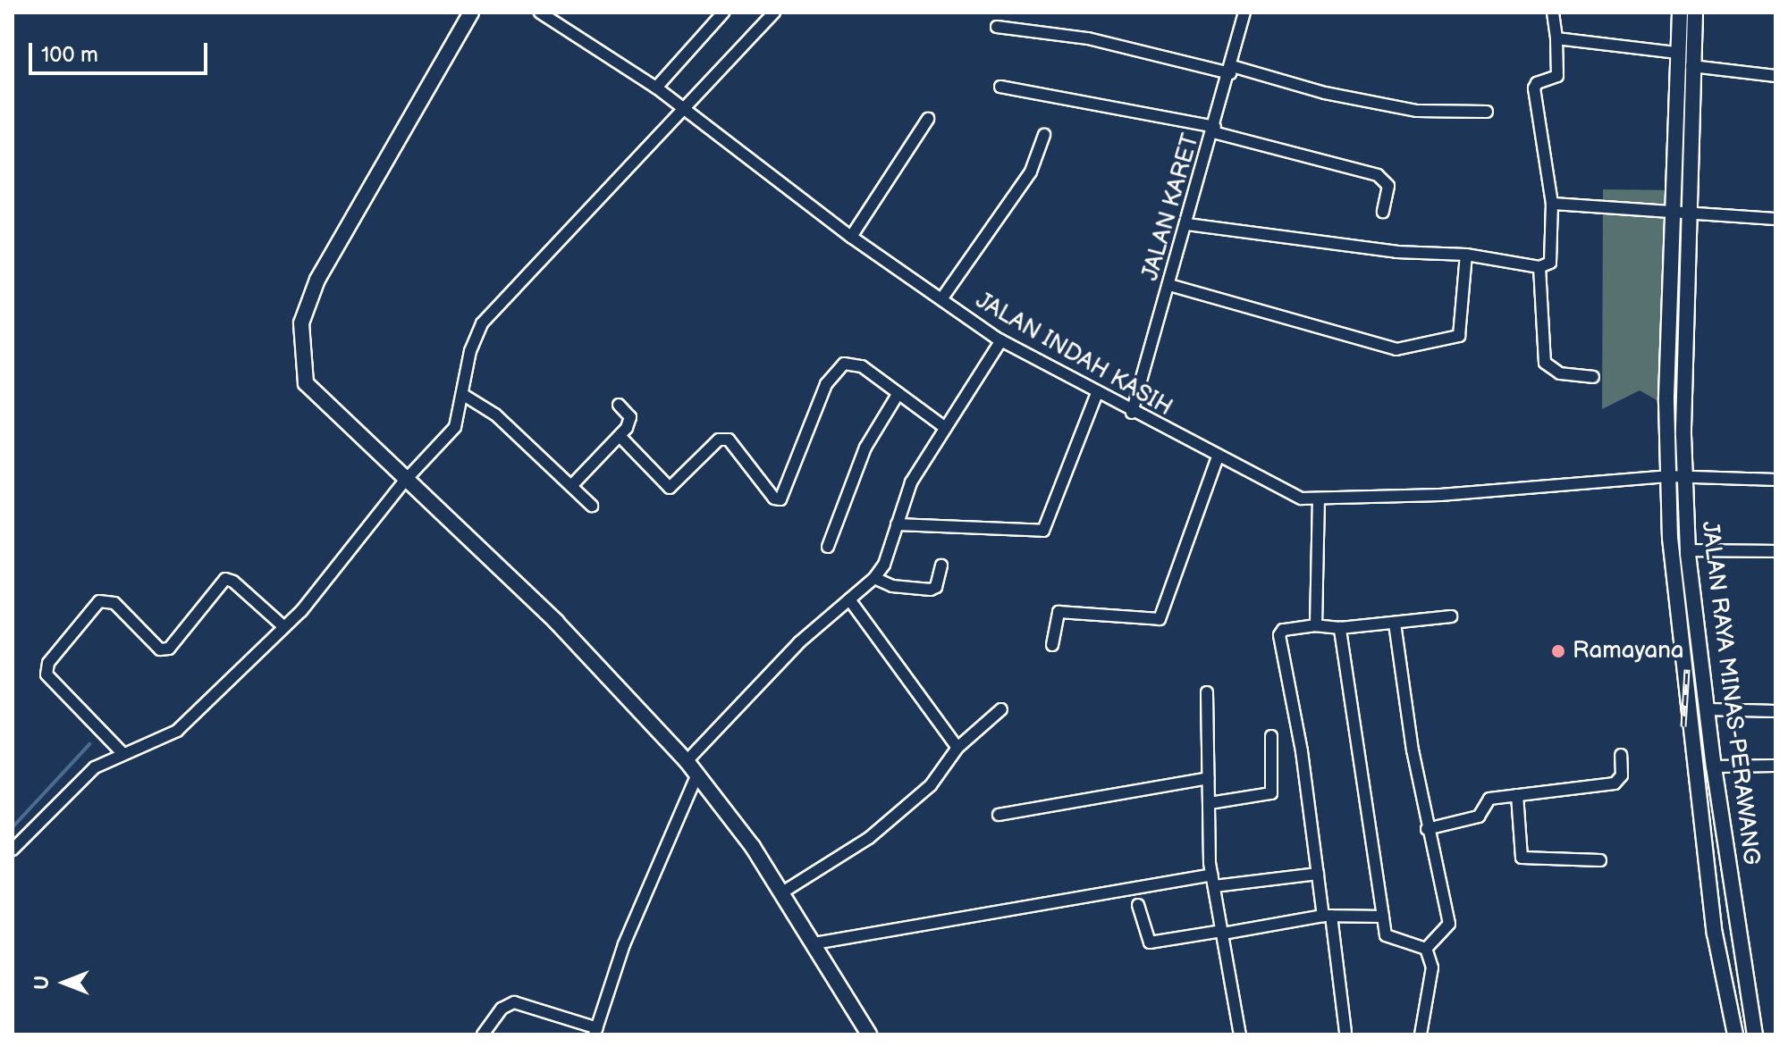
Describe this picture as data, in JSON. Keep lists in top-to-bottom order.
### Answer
{
  "streets": {
    "main road": ["JALAN RAYA MINAS-PERAWANG"],
    "street": ["JALAN KARET", "JALAN INDAH KASIH"]
  },
  "crossings": [
    ["JALAN KARET", "JALAN INDAH KASIH"],
    ["JALAN INDAH KASIH", "JALAN RAYA MINAS-PERAWANG"]
  ],
  "places": ["Ramayana"],
  "scale_bar": "100 m",
  "north": "left"
}
